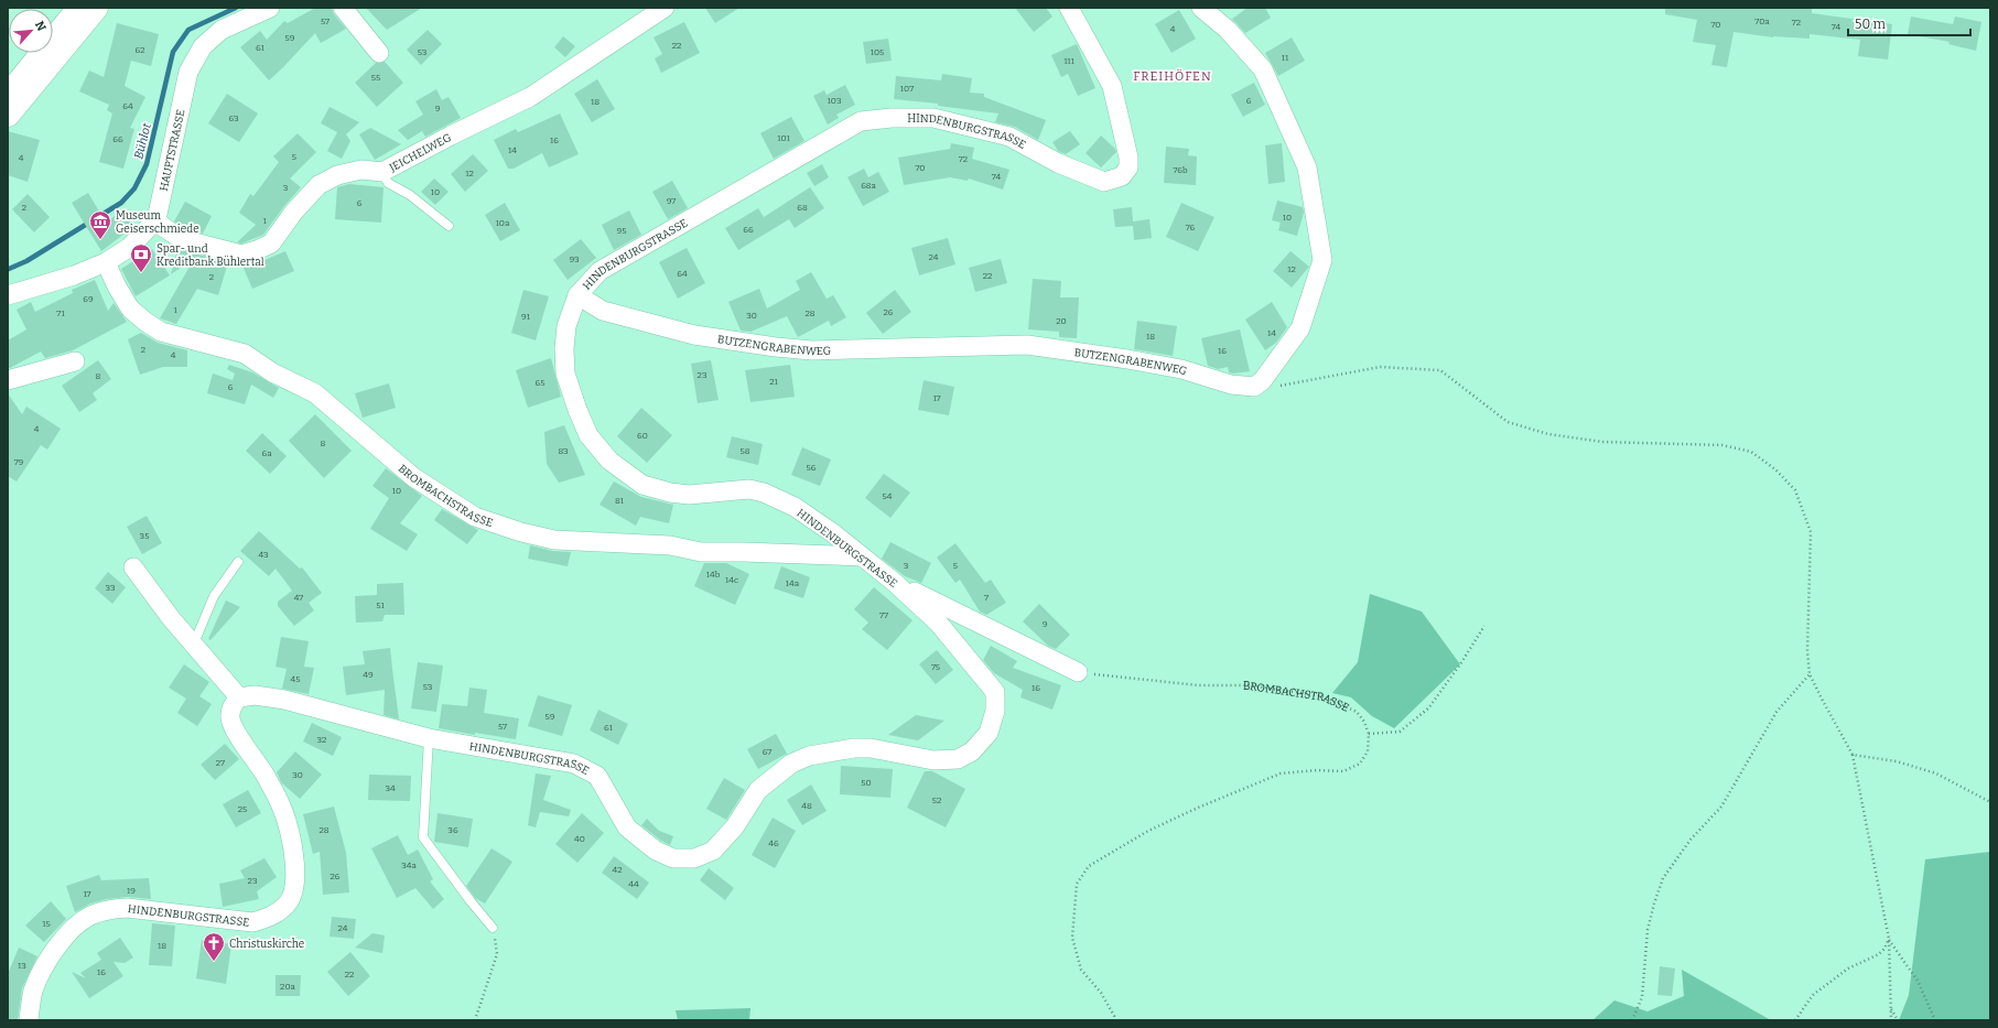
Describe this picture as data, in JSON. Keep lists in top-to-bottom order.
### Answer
{
  "streets": {
    "street": [
      "HINDENBURGSTRASSE",
      "HAUPTSTRASSE",
      "JEICHELWEG",
      "BUTZENGRABENWEG",
      "BROMBACHSTRASSE"
    ]
  },
  "crossings": [
    ["HINDENBURGSTRASSE", "BUTZENGRABENWEG"],
    ["HINDENBURGSTRASSE", "BROMBACHSTRASSE"],
    ["HAUPTSTRASSE", "JEICHELWEG"]
  ],
  "districts": ["FREIHÖFEN"],
  "water": ["Bühlot"],
  "places": {
    "museum": ["Museum Geiserschmiede"],
    "bank": ["Spar- und Kreditbank Bühlertal"],
    "church": ["Christuskirche"]
  },
  "house_numbers": [
    "57",
    "70a",
    "72",
    "70",
    "74",
    "4",
    "59",
    "22",
    "61",
    "62",
    "53",
    "105",
    "11",
    "111",
    "55",
    "107",
    "103",
    "6",
    "18",
    "64",
    "9",
    "63",
    "101",
    "66",
    "16",
    "14",
    "5",
    "4",
    "72",
    "70",
    "76b",
    "12",
    "74",
    "68a",
    "3",
    "10",
    "97",
    "6",
    "2",
    "68",
    "10",
    "1",
    "10a",
    "76",
    "66",
    "95",
    "24",
    "93",
    "12",
    "64",
    "22",
    "2",
    "69",
    "1",
    "26",
    "71",
    "28",
    "30",
    "91",
    "20",
    "14",
    "18",
    "2",
    "16",
    "4",
    "23",
    "8",
    "21",
    "65",
    "6",
    "17",
    "4",
    "60",
    "8",
    "83",
    "58",
    "6a",
    "79",
    "56",
    "10",
    "54",
    "81",
    "35",
    "43",
    "3",
    "5",
    "14b",
    "14c",
    "14a",
    "33",
    "47",
    "7",
    "51",
    "77",
    "9",
    "75",
    "49",
    "45",
    "53",
    "16",
    "59",
    "57",
    "61",
    "32",
    "67",
    "27",
    "30",
    "50",
    "34",
    "52",
    "48",
    "25",
    "28",
    "36",
    "40",
    "46",
    "34a",
    "42",
    "26",
    "23",
    "44",
    "19",
    "17",
    "15",
    "24",
    "18",
    "13",
    "16",
    "22",
    "20a"
  ],
  "scale_bar": "50 m",
  "north": "top right"
}
